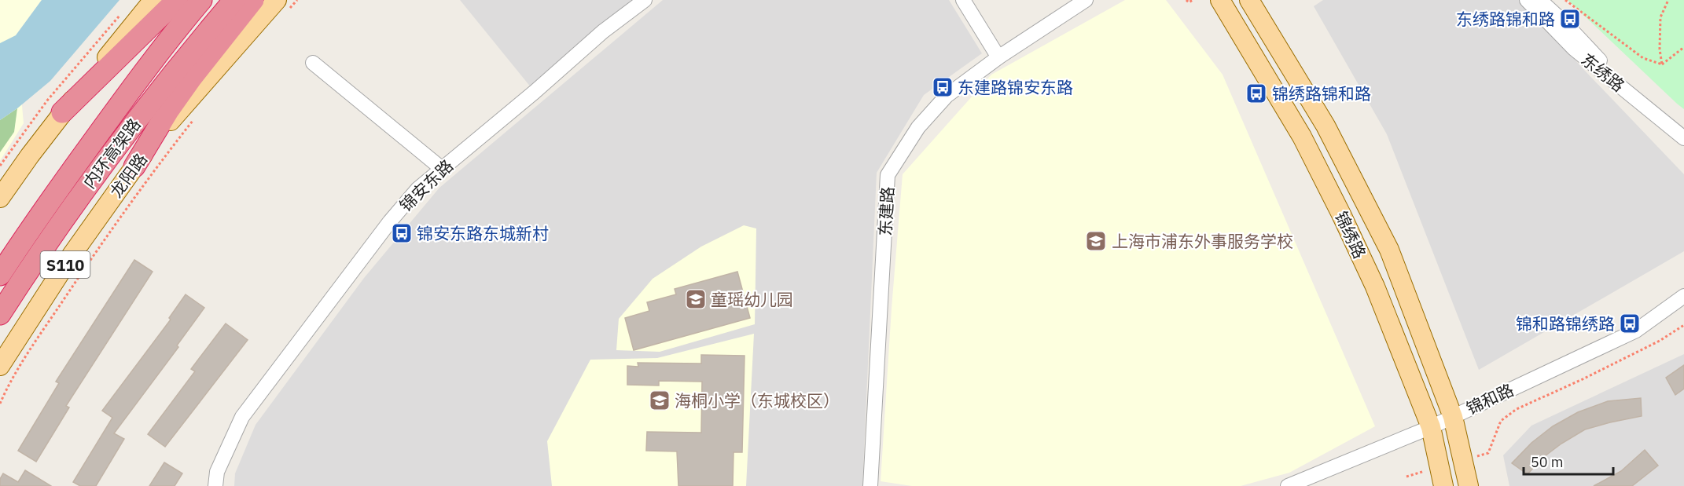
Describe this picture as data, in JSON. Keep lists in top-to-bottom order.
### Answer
{
  "streets": {
    "highway": ["内环高架路"],
    "main road": ["龙阳路", "锦绣路", "S110"],
    "street": [
      "东绣路",
      "锦安东路",
      "东建路",
      "锦和路"
    ]
  },
  "crossings": [
    ["锦绣路", "锦和路"]
  ],
  "places": {
    "bus stop": [
      "东绣路锦和路",
      "东建路锦安东路",
      "锦绣路锦和路",
      "锦安东路东城新村",
      "锦和路锦绣路"
    ],
    "school or university": ["上海市浦东外事服务学校", "童瑶幼儿园", "海桐小学（东城校区）"]
  },
  "scale_bar": "50 m"
}
